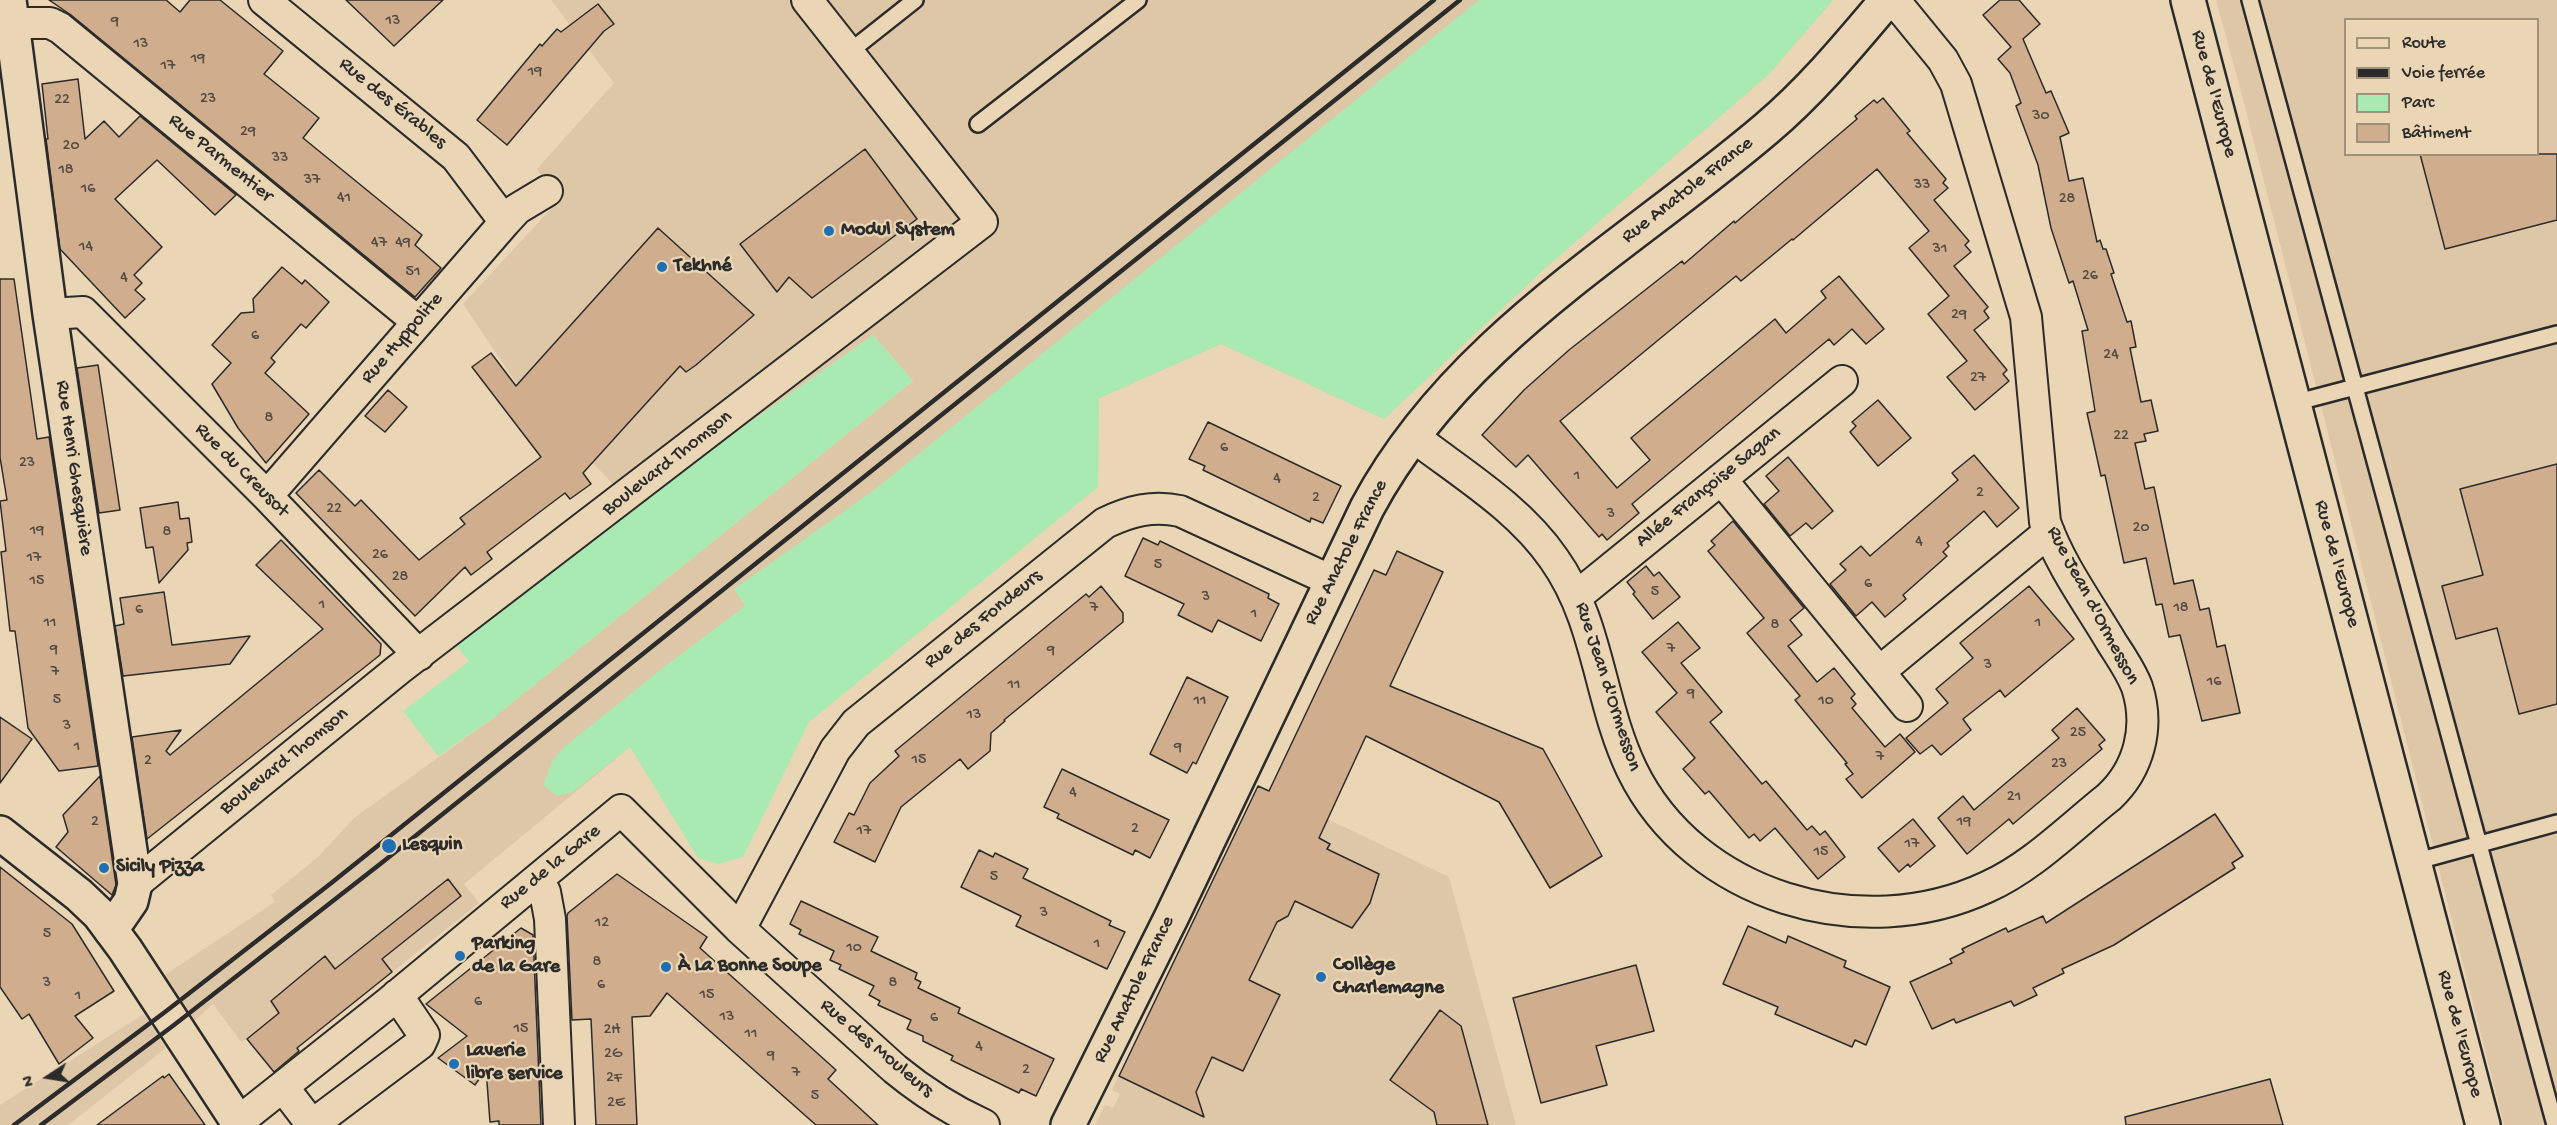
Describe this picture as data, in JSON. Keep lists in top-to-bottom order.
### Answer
{
  "streets": {
    "street": [
      "Rue de l'Europe",
      "Rue des Érables",
      "Rue Parmentier",
      "Rue Anatole France",
      "Rue Hyppolite",
      "Boulevard Thomson",
      "Rue Henri Ghesquière",
      "Rue du Creusot",
      "Allée Françoise Sagan",
      "Rue Jean d'Ormesson",
      "Rue des Fondeurs",
      "Rue de la Gare",
      "Rue des Mouleurs"
    ]
  },
  "crossings": [
    ["Rue des Érables", "Rue Hyppolite"],
    ["Rue Parmentier", "Rue Hyppolite"],
    ["Rue Parmentier", "Rue Henri Ghesquière"],
    ["Rue Anatole France", "Rue Jean d'Ormesson"],
    ["Rue Anatole France", "Rue des Fondeurs"],
    ["Rue Hyppolite", "Rue du Creusot"],
    ["Boulevard Thomson", "Rue Henri Ghesquière"],
    ["Boulevard Thomson", "Rue du Creusot"],
    ["Rue Henri Ghesquière", "Rue du Creusot"],
    ["Allée Françoise Sagan", "Rue Jean d'Ormesson"],
    ["Rue des Fondeurs", "Rue des Mouleurs"],
    ["Rue de la Gare", "Rue des Mouleurs"]
  ],
  "places": [
    "Modul System",
    "Tekhné",
    "Lesquin",
    "Sicily Pizza",
    "Parking de la Gare",
    "À La Bonne Soupe",
    "Collège Charlemagne",
    "Laverie libre service"
  ],
  "house_numbers": [
    "13",
    "9",
    "13",
    "19",
    "17",
    "19",
    "23",
    "22",
    "30",
    "29",
    "20",
    "33",
    "18",
    "37",
    "33",
    "16",
    "41",
    "28",
    "47",
    "49",
    "14",
    "31",
    "51",
    "26",
    "4",
    "29",
    "6",
    "24",
    "27",
    "8",
    "22",
    "6",
    "23",
    "1",
    "4",
    "2",
    "2",
    "22",
    "3",
    "20",
    "19",
    "8",
    "4",
    "26",
    "17",
    "5",
    "28",
    "15",
    "6",
    "5",
    "3",
    "1",
    "7",
    "18",
    "6",
    "1",
    "11",
    "1",
    "8",
    "7",
    "9",
    "9",
    "3",
    "7",
    "16",
    "11",
    "9",
    "5",
    "11",
    "10",
    "13",
    "3",
    "25",
    "1",
    "9",
    "7",
    "15",
    "2",
    "23",
    "4",
    "21",
    "2",
    "19",
    "2",
    "17",
    "17",
    "15",
    "5",
    "3",
    "12",
    "5",
    "1",
    "10",
    "8",
    "3",
    "8",
    "6",
    "15",
    "1",
    "6",
    "13",
    "6",
    "15",
    "2H",
    "11",
    "4",
    "2G",
    "9",
    "2",
    "7",
    "2F",
    "5",
    "2E"
  ],
  "legend": [
    "Route",
    "Voie ferrée",
    "Parc",
    "Bâtiment"
  ],
  "north": "left"
}
